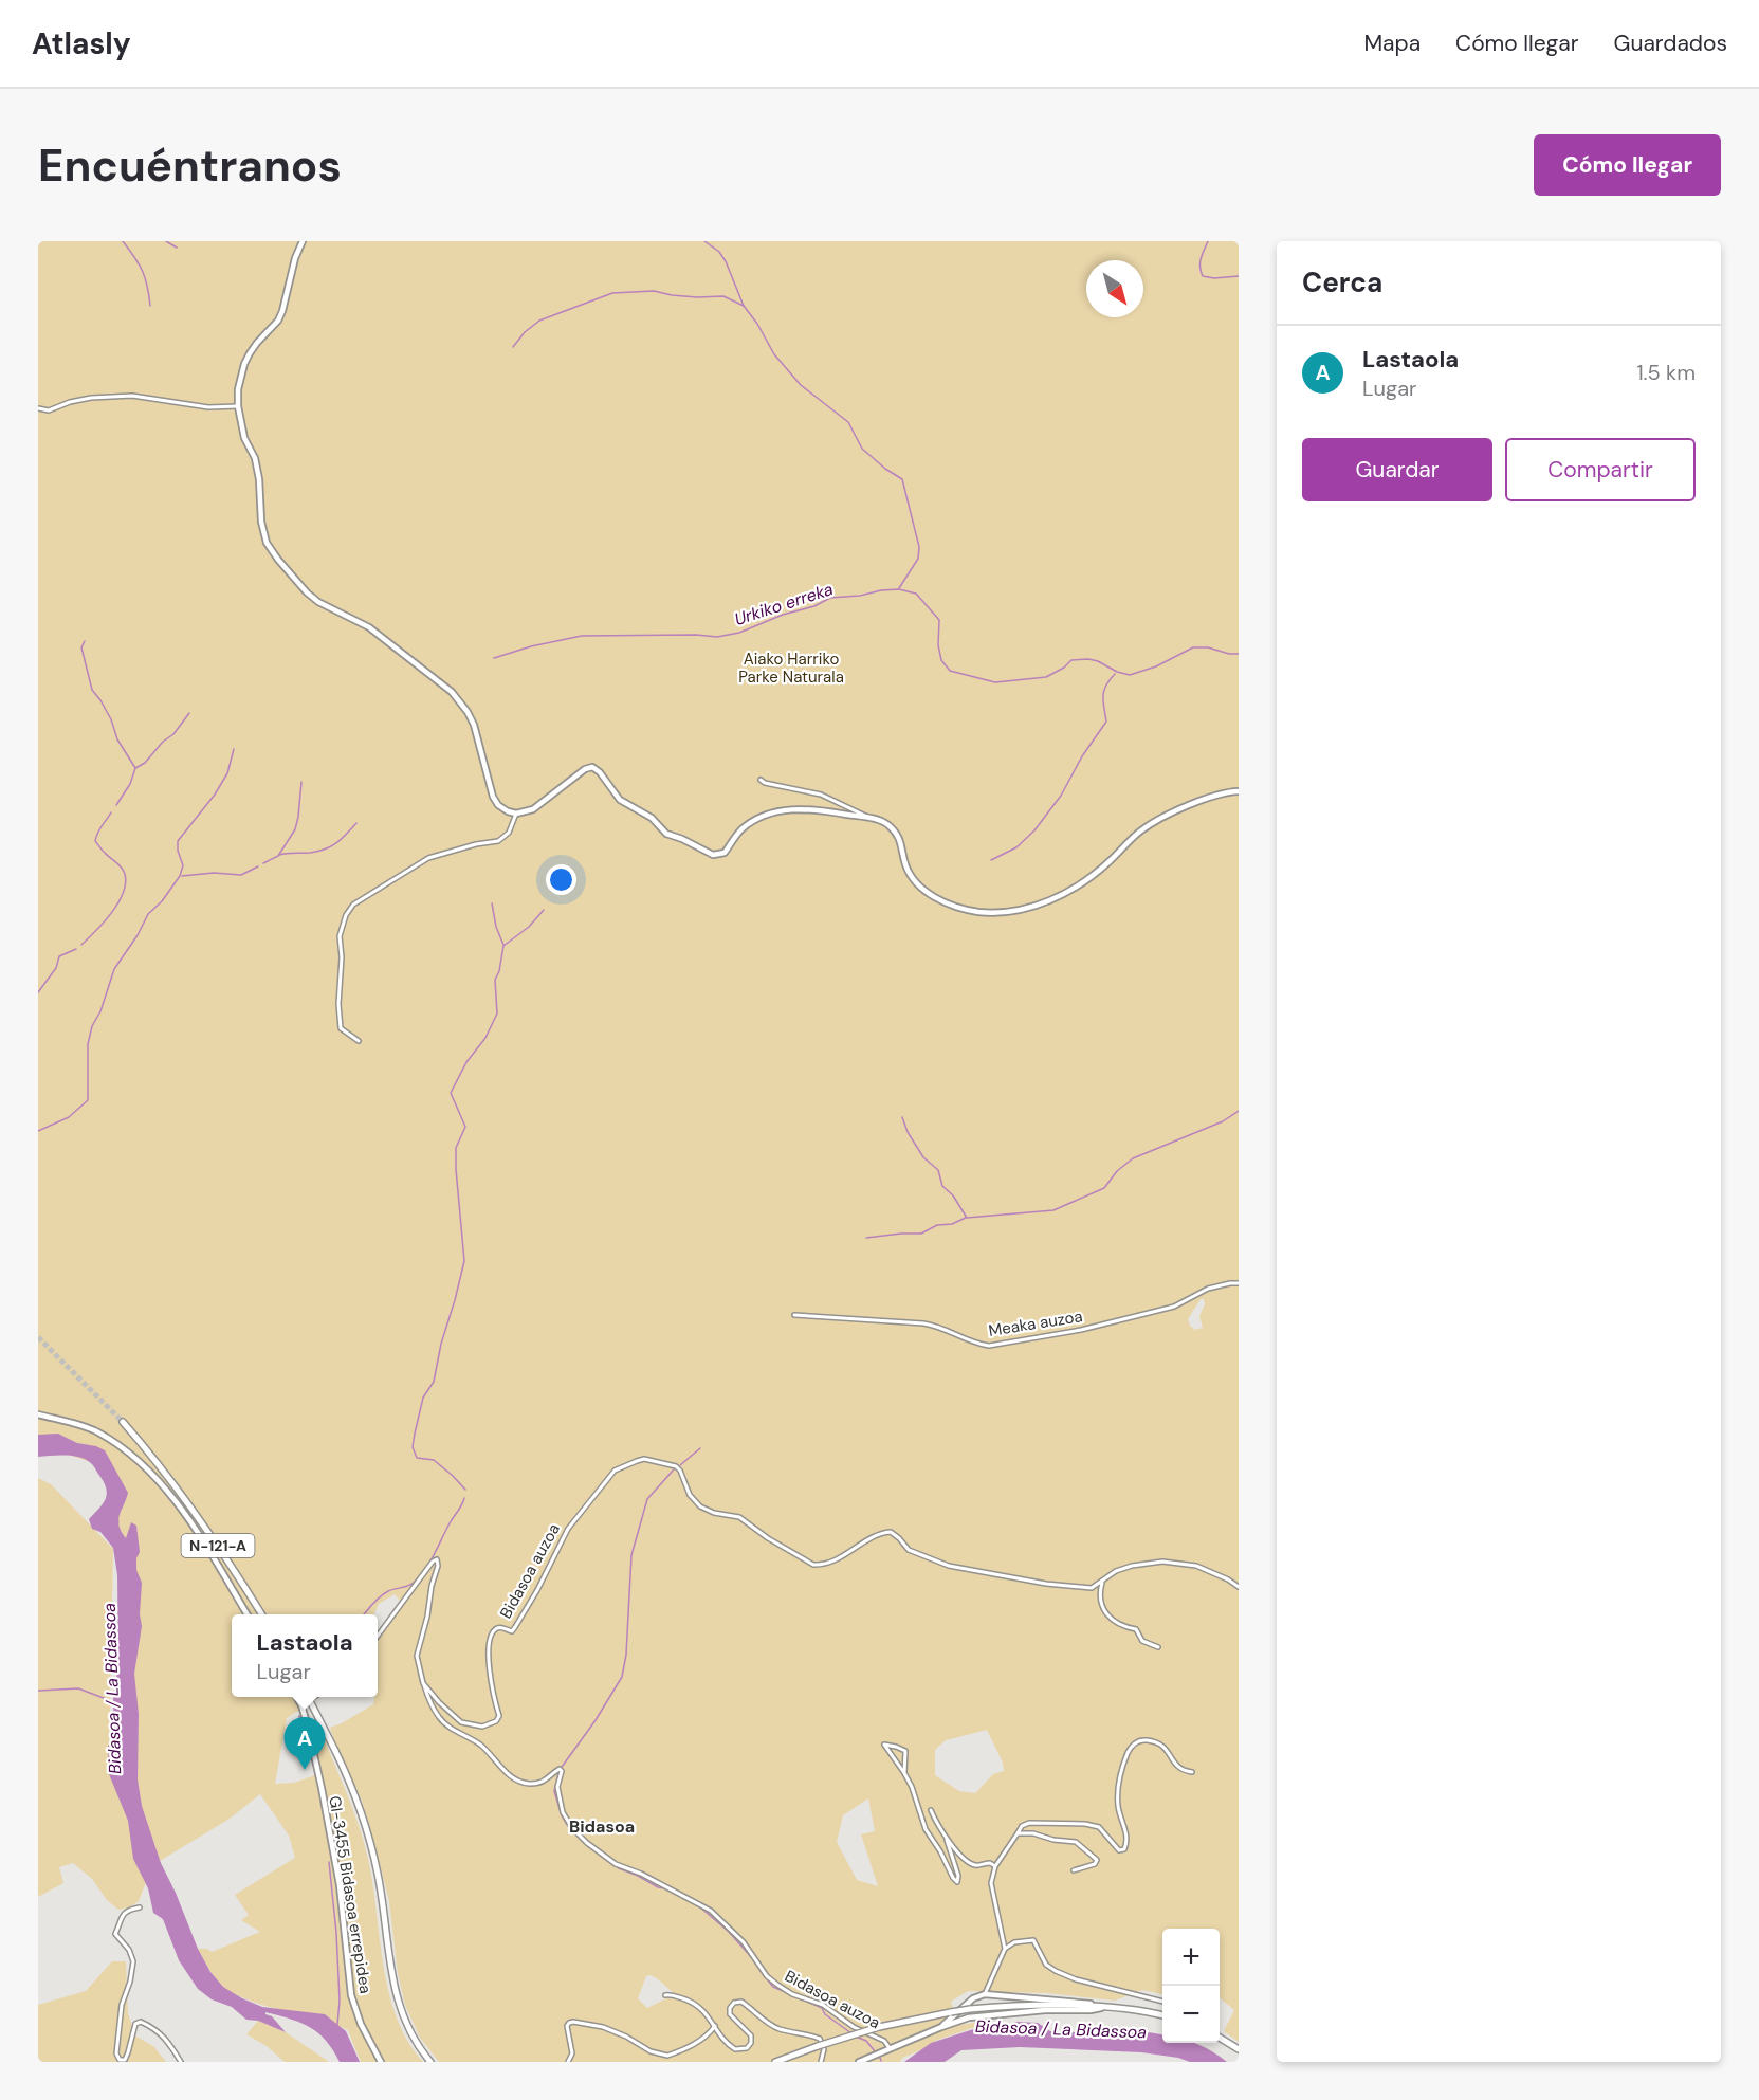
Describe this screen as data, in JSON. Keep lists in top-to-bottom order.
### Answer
{
  "streets": {
    "highway": ["N-121-A"],
    "street": ["Meaka auzoa", "Bidasoa auzoa", "GI-3455 Bidasoa errepidea"]
  },
  "districts": ["Bidasoa"],
  "water": ["Urkiko erreka", "Bidasoa / La Bidassoa"],
  "parks": ["Aiako Harriko Parke Naturala"],
  "north": "bottom right",
  "page": {
    "header": "Atlasly",
    "nav": ["Mapa", "Cómo llegar", "Guardados"],
    "buttons": [
      "Cómo llegar",
      ["Guardar", "Compartir"]
    ],
    "title": "Encuéntranos",
    "heading": "Cerca",
    "list": [
      {
        "mark": "A",
        "name": "Lastaola",
        "note": "Lugar",
        "value": "1.5 km"
      }
    ],
    "popup": ["Lastaola", "Lugar"],
    "pins": "A",
    "map_buttons": ["+", "−"]
  }
}
